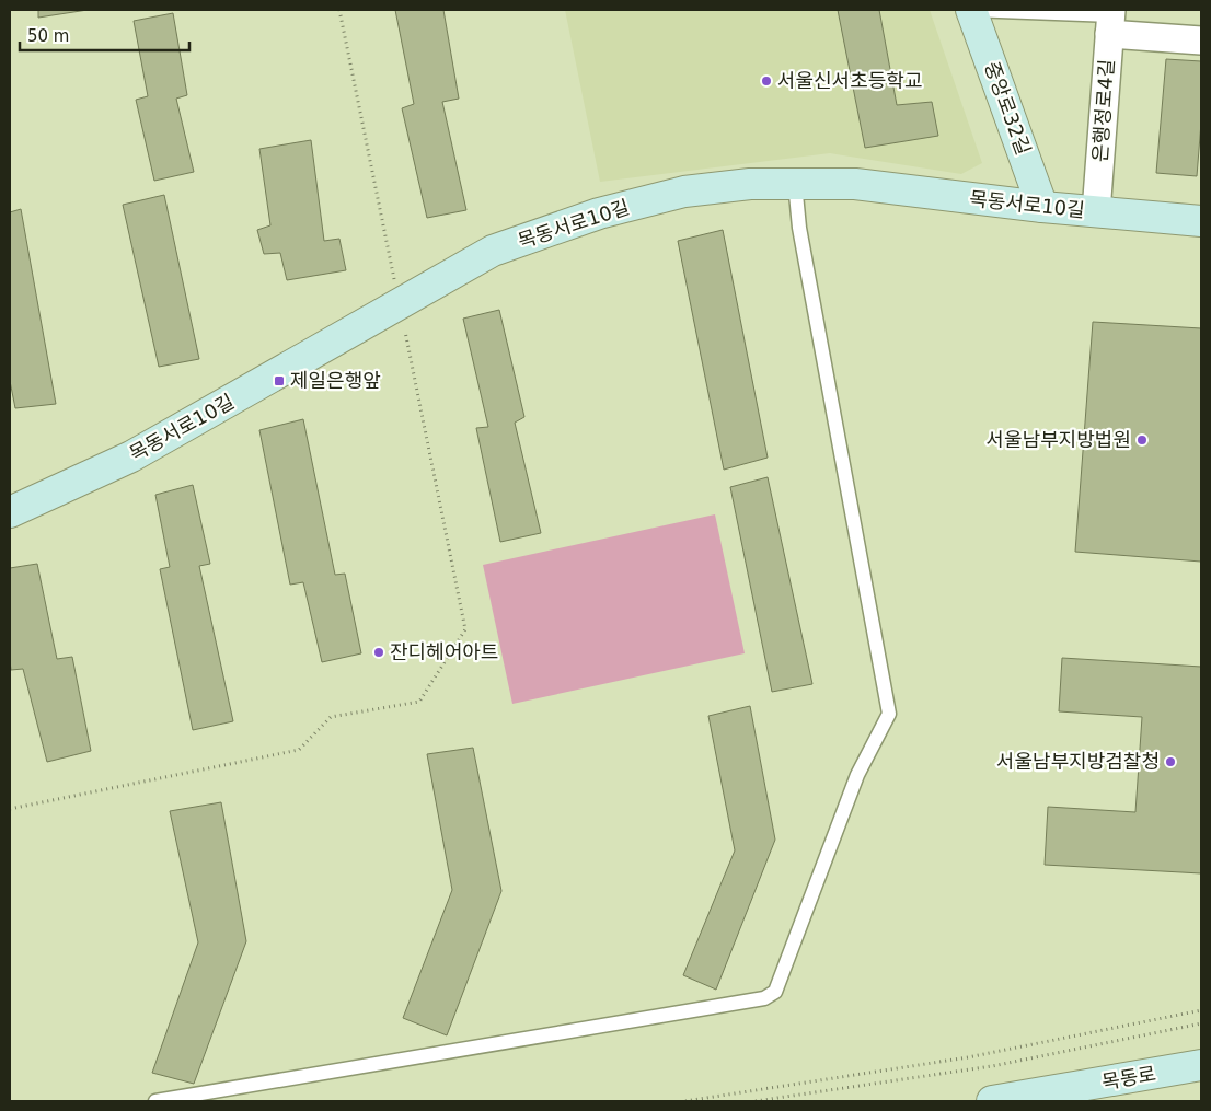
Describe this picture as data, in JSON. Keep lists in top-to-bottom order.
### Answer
{
  "streets": {
    "street": [
      "중앙로32길",
      "은행정로4길",
      "목동서로10길",
      "목동로"
    ]
  },
  "crossings": [
    ["중앙로32길", "목동서로10길"],
    ["은행정로4길", "목동서로10길"]
  ],
  "places": {
    "other": [
      "서울신서초등학교",
      "서울남부지방법원",
      "잔디헤어아트",
      "서울남부지방검찰청"
    ],
    "transit": ["제일은행앞"]
  },
  "scale_bar": "50 m"
}
